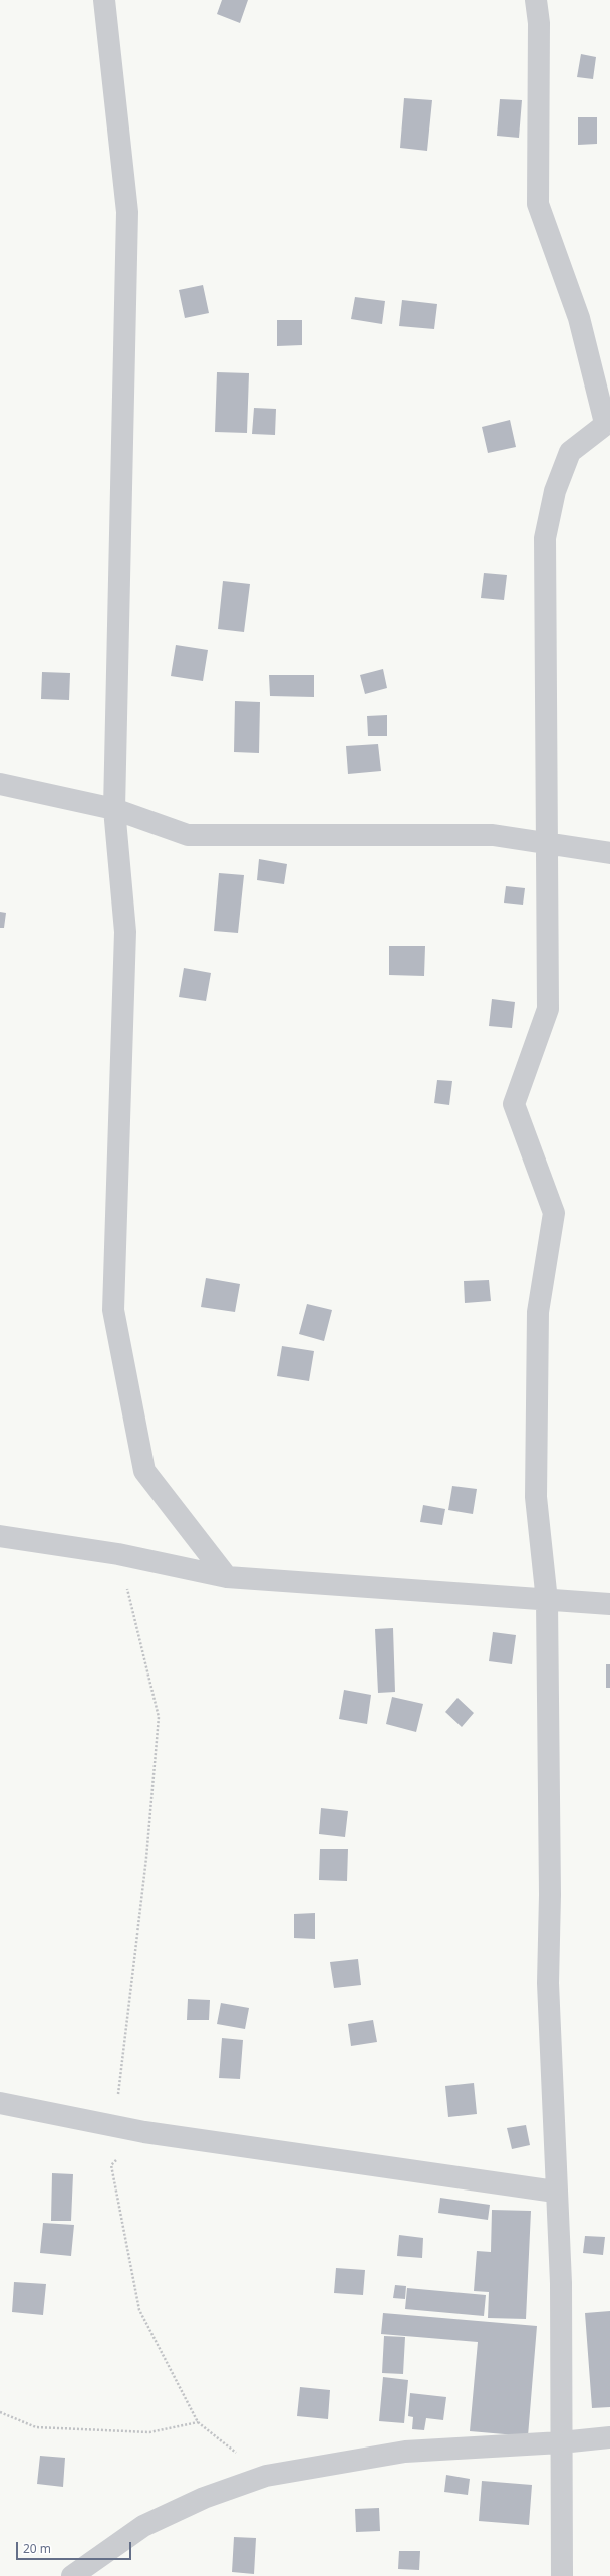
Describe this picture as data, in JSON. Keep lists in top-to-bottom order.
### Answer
{
  "scale_bar": "20 m"
}
